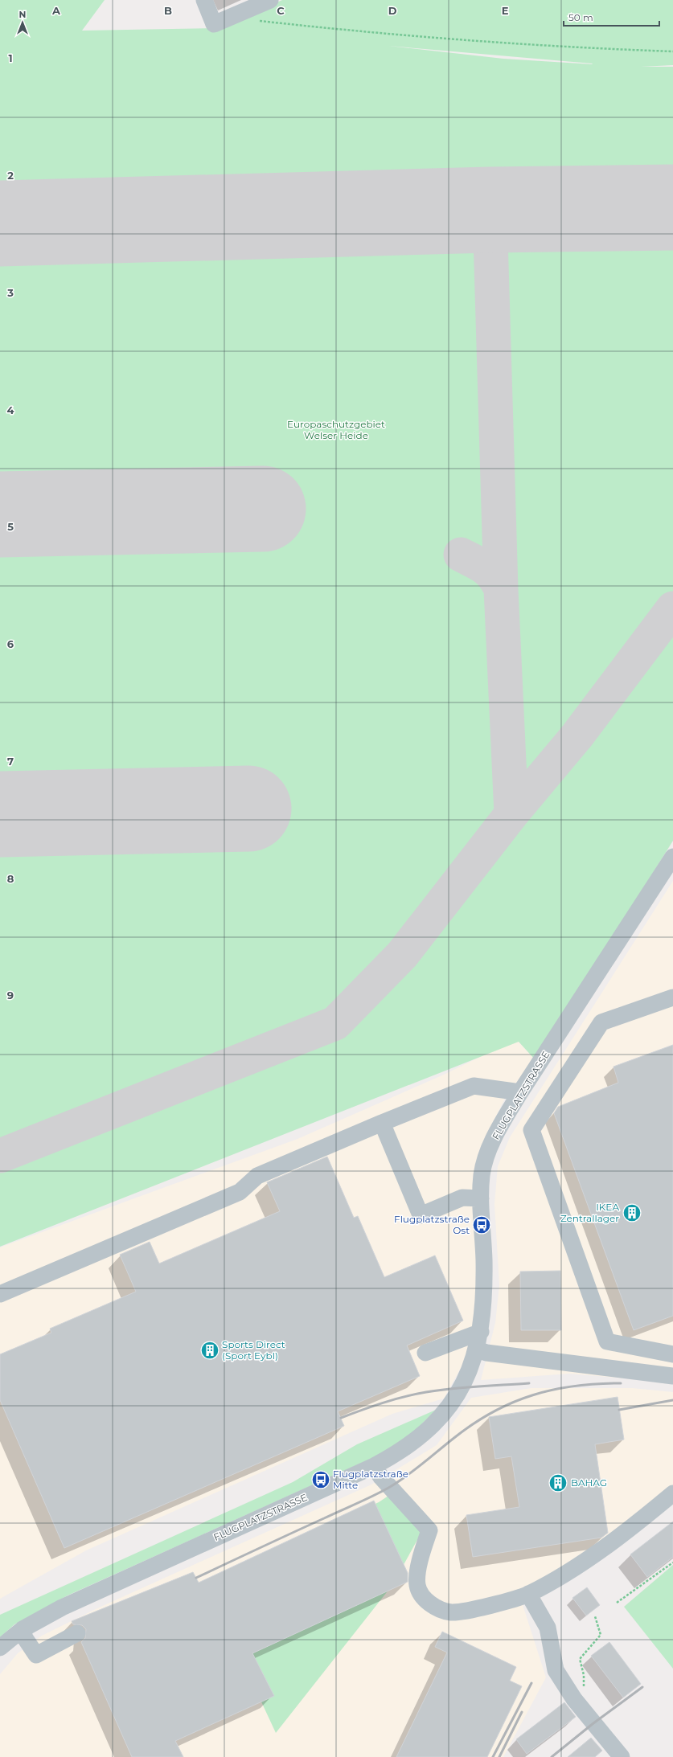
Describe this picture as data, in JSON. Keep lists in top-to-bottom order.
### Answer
{
  "streets": {
    "street": ["FLUGPLATZSTRASSE"]
  },
  "parks": ["Europaschutzgebiet Welser Heide"],
  "places": {
    "building": ["IKEA Zentrallager", "Sports Direct (Sport Eybl)", "BAHAG"],
    "bus stop": ["Flugplatzstraße Ost", "Flugplatzstraße Mitte"]
  },
  "scale_bar": "50 m",
  "north": "top",
  "grid": {
    "columns": [
      "A",
      "B",
      "C",
      "D",
      "E"
    ],
    "rows": [
      "1",
      "2",
      "3",
      "4",
      "5",
      "6",
      "7",
      "8",
      "9"
    ]
  }
}
